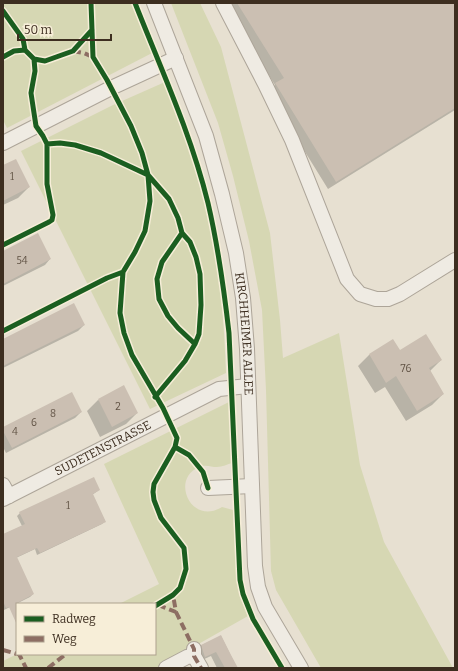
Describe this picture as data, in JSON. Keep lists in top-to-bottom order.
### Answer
{
  "streets": {
    "street": ["KIRCHHEIMER ALLEE", "SUDETENSTRASSE"]
  },
  "crossings": [
    ["KIRCHHEIMER ALLEE", "SUDETENSTRASSE"]
  ],
  "house_numbers": [
    "1",
    "54",
    "76",
    "2",
    "8",
    "6",
    "4",
    "1"
  ],
  "legend": ["Radweg", "Weg"],
  "scale_bar": "50 m"
}
